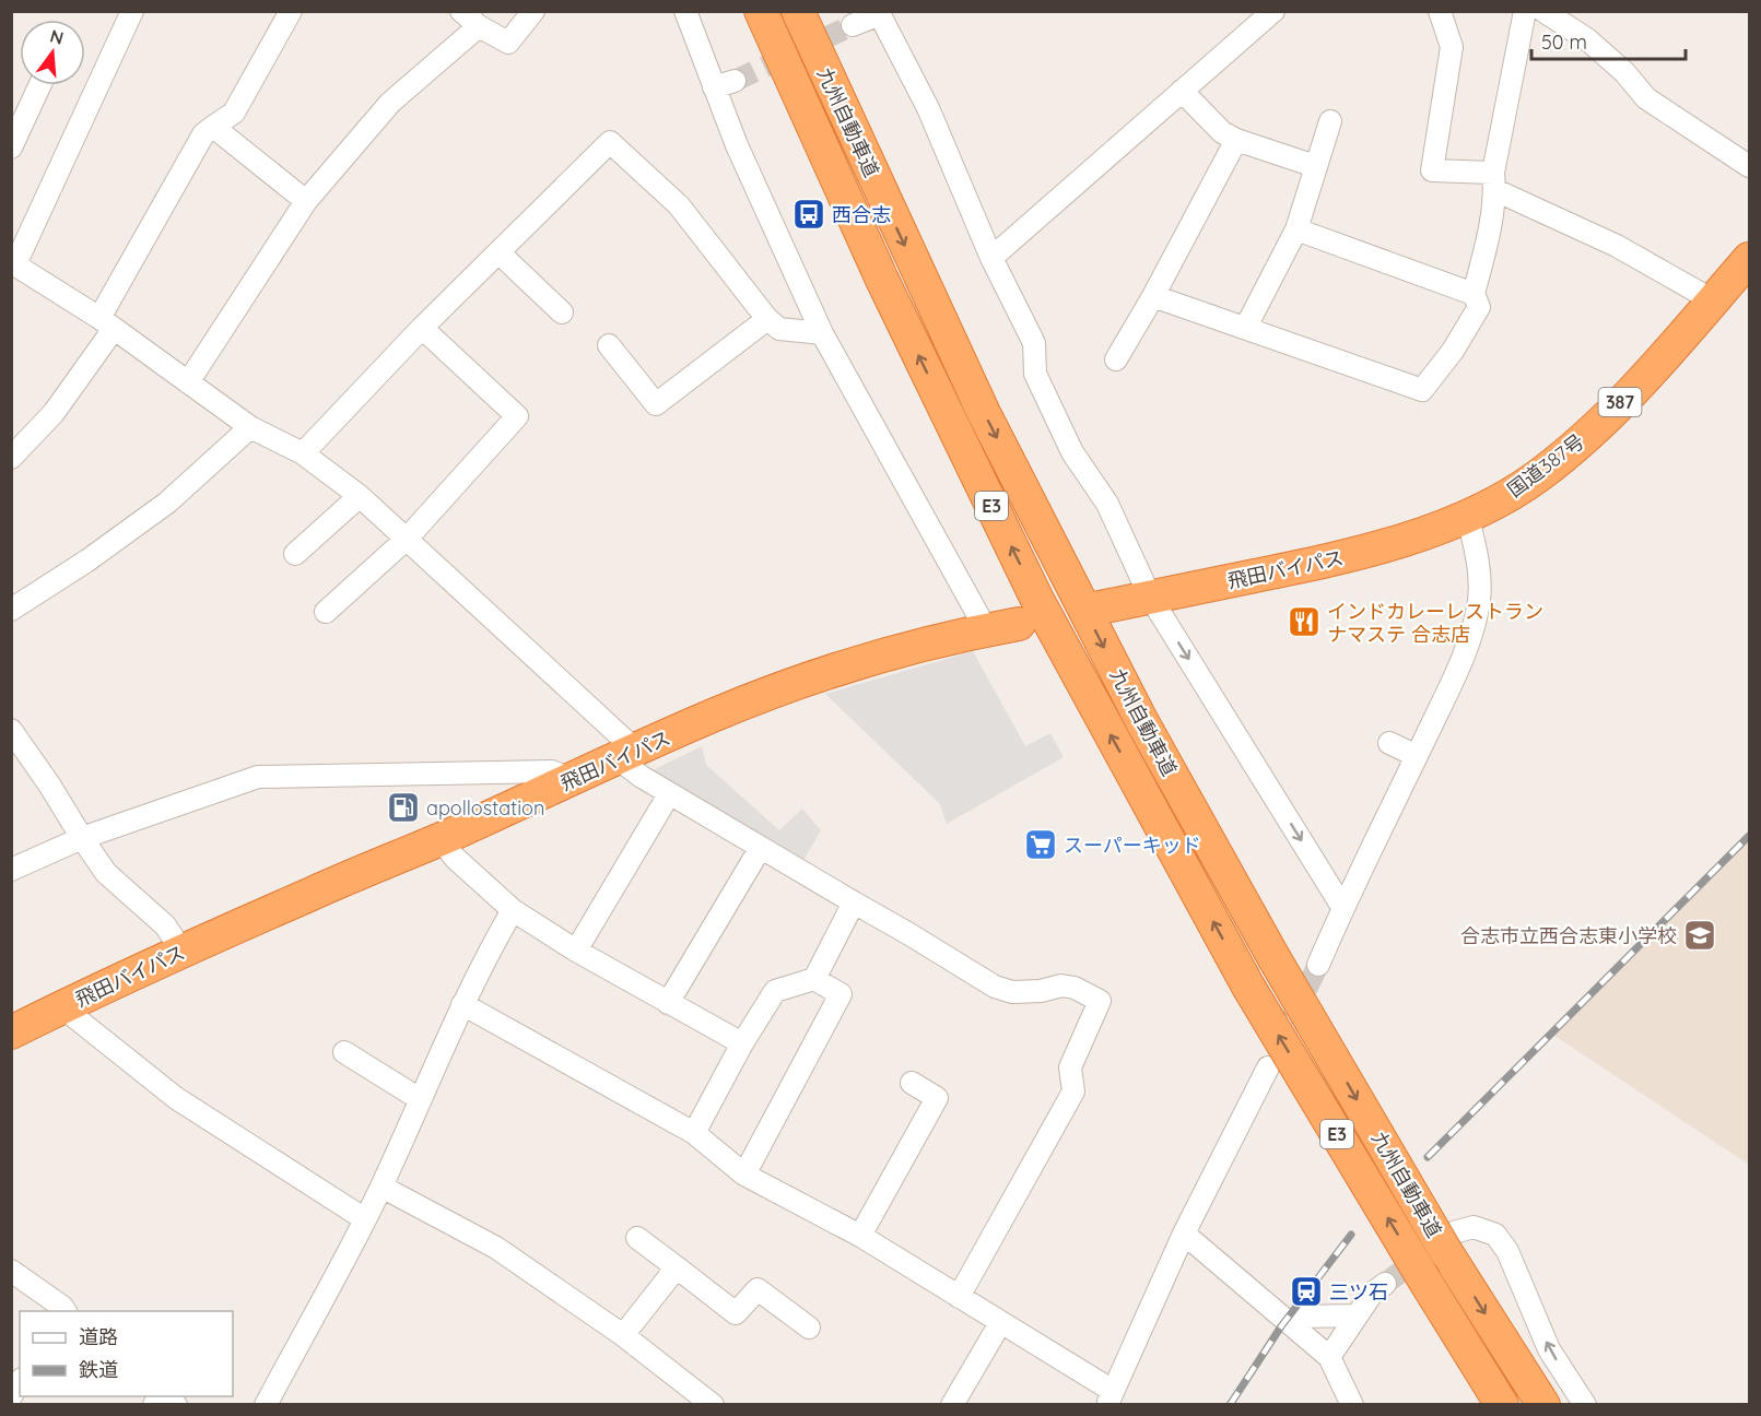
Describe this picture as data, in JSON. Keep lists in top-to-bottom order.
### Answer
{
  "streets": {
    "highway": [
      "九州自動車道",
      "387",
      "国道387号",
      "E3",
      "飛田バイパス"
    ]
  },
  "crossings": [
    ["国道387号", "飛田バイパス"]
  ],
  "places": {
    "bus stop": ["西合志"],
    "restaurant": ["インドカレーレストラン ナマステ 合志店"],
    "fuel station": ["apollostation"],
    "supermarket": ["スーパーキッド"],
    "school or university": ["合志市立西合志東小学校"],
    "station": ["三ツ石"]
  },
  "legend": ["道路", "鉄道"],
  "scale_bar": "50 m",
  "north": "top"
}
